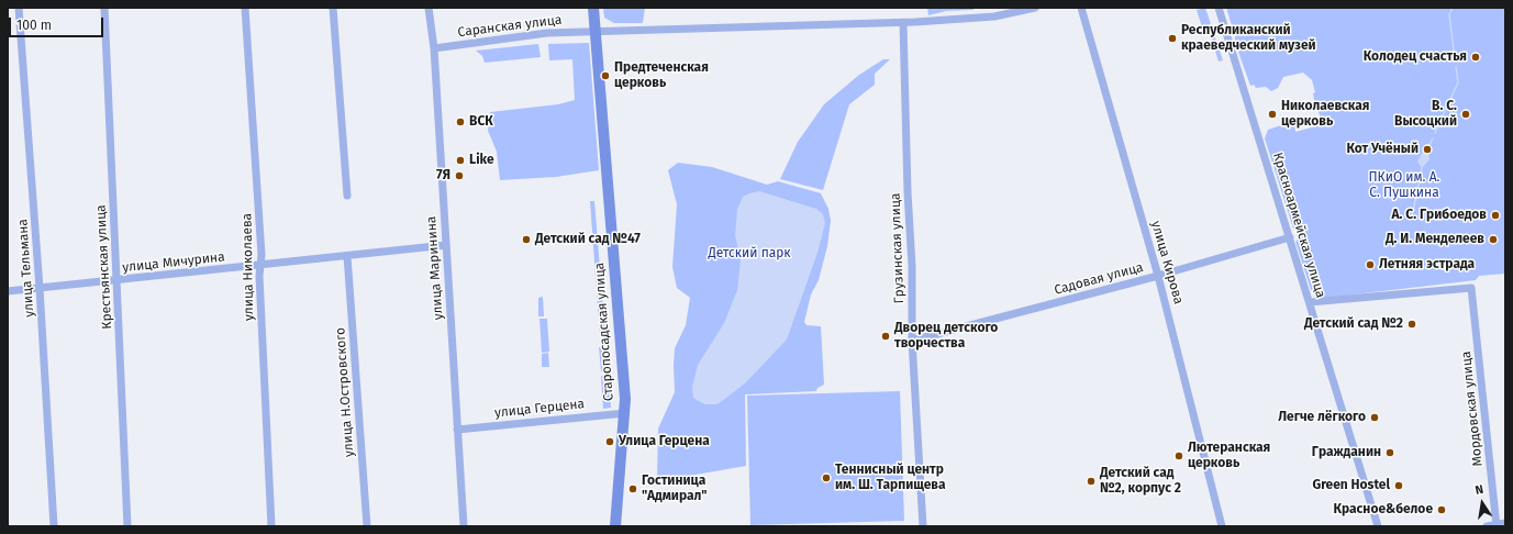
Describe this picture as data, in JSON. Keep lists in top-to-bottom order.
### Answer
{
  "streets": {
    "main road": ["Старопосадская улица"],
    "street": [
      "Саранская улица",
      "Красноармейская улица",
      "Грузинская улица",
      "улица Мичурина",
      "улица Кирова",
      "Крестьянская улица",
      "улица Николаева",
      "улица Тельмана",
      "улица Маринина",
      "Садовая улица",
      "улица Н.Островского",
      "улица Герцена",
      "Мордовская улица"
    ]
  },
  "crossings": [
    ["Саранская улица", "Грузинская улица"],
    ["Саранская улица", "улица Маринина"],
    ["Саранская улица", "Старопосадская улица"],
    ["Красноармейская улица", "Садовая улица"],
    ["Красноармейская улица", "Мордовская улица"],
    ["Грузинская улица", "Садовая улица"],
    ["улица Мичурина", "Крестьянская улица"],
    ["улица Мичурина", "улица Николаева"],
    ["улица Мичурина", "улица Тельмана"],
    ["улица Мичурина", "улица Маринина"],
    ["улица Мичурина", "улица Н.Островского"],
    ["улица Кирова", "Садовая улица"],
    ["улица Маринина", "улица Герцена"],
    ["Старопосадская улица", "улица Герцена"]
  ],
  "parks": ["ПКиО им. А. С. Пушкина", "Детский парк"],
  "places": [
    "Республиканский краеведческий музей",
    "Колодец счастья",
    "Предтеченская церковь",
    "Николаевская церковь",
    "В. С. Высоцкий",
    "ВСК",
    "Кот Учёный",
    "Like",
    "7Я",
    "А. С. Грибоедов",
    "Детский сад №47",
    "Д. И. Менделеев",
    "Летняя эстрада",
    "Детский сад №2",
    "Дворец детского творчества",
    "Легче лёгкого",
    "Улица Герцена",
    "Гражданин",
    "Лютеранская церковь",
    "Теннисный центр им. Ш. Тарпищева",
    "Детский сад №2, корпус 2",
    "Green Hostel",
    "Гостиница \"Адмирал\"",
    "Красное&белое"
  ],
  "scale_bar": "100 m",
  "north": "top"
}
